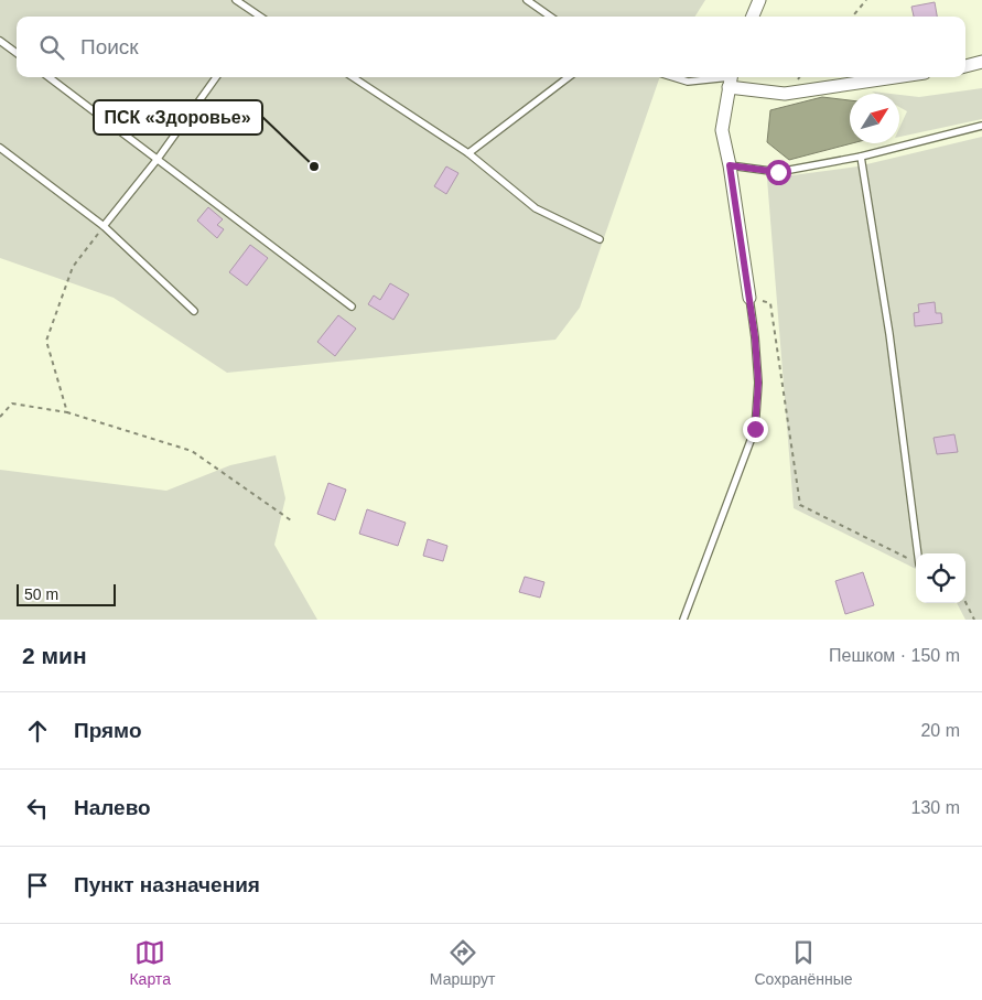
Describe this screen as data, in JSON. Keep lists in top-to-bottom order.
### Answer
{
  "places": ["ПСК «Здоровье»"],
  "scale_bar": "50 m",
  "north": "top right",
  "page": {
    "search": "Поиск",
    "scale": "50 m",
    "heading": ["2 мин", "Пешком · 150 m"],
    "list": [
      ["Прямо", "20 m"],
      ["Налево", "130 m"],
      "Пункт назначения"
    ],
    "nav": ["Карта", "Маршрут", "Сохранённые"]
  }
}
